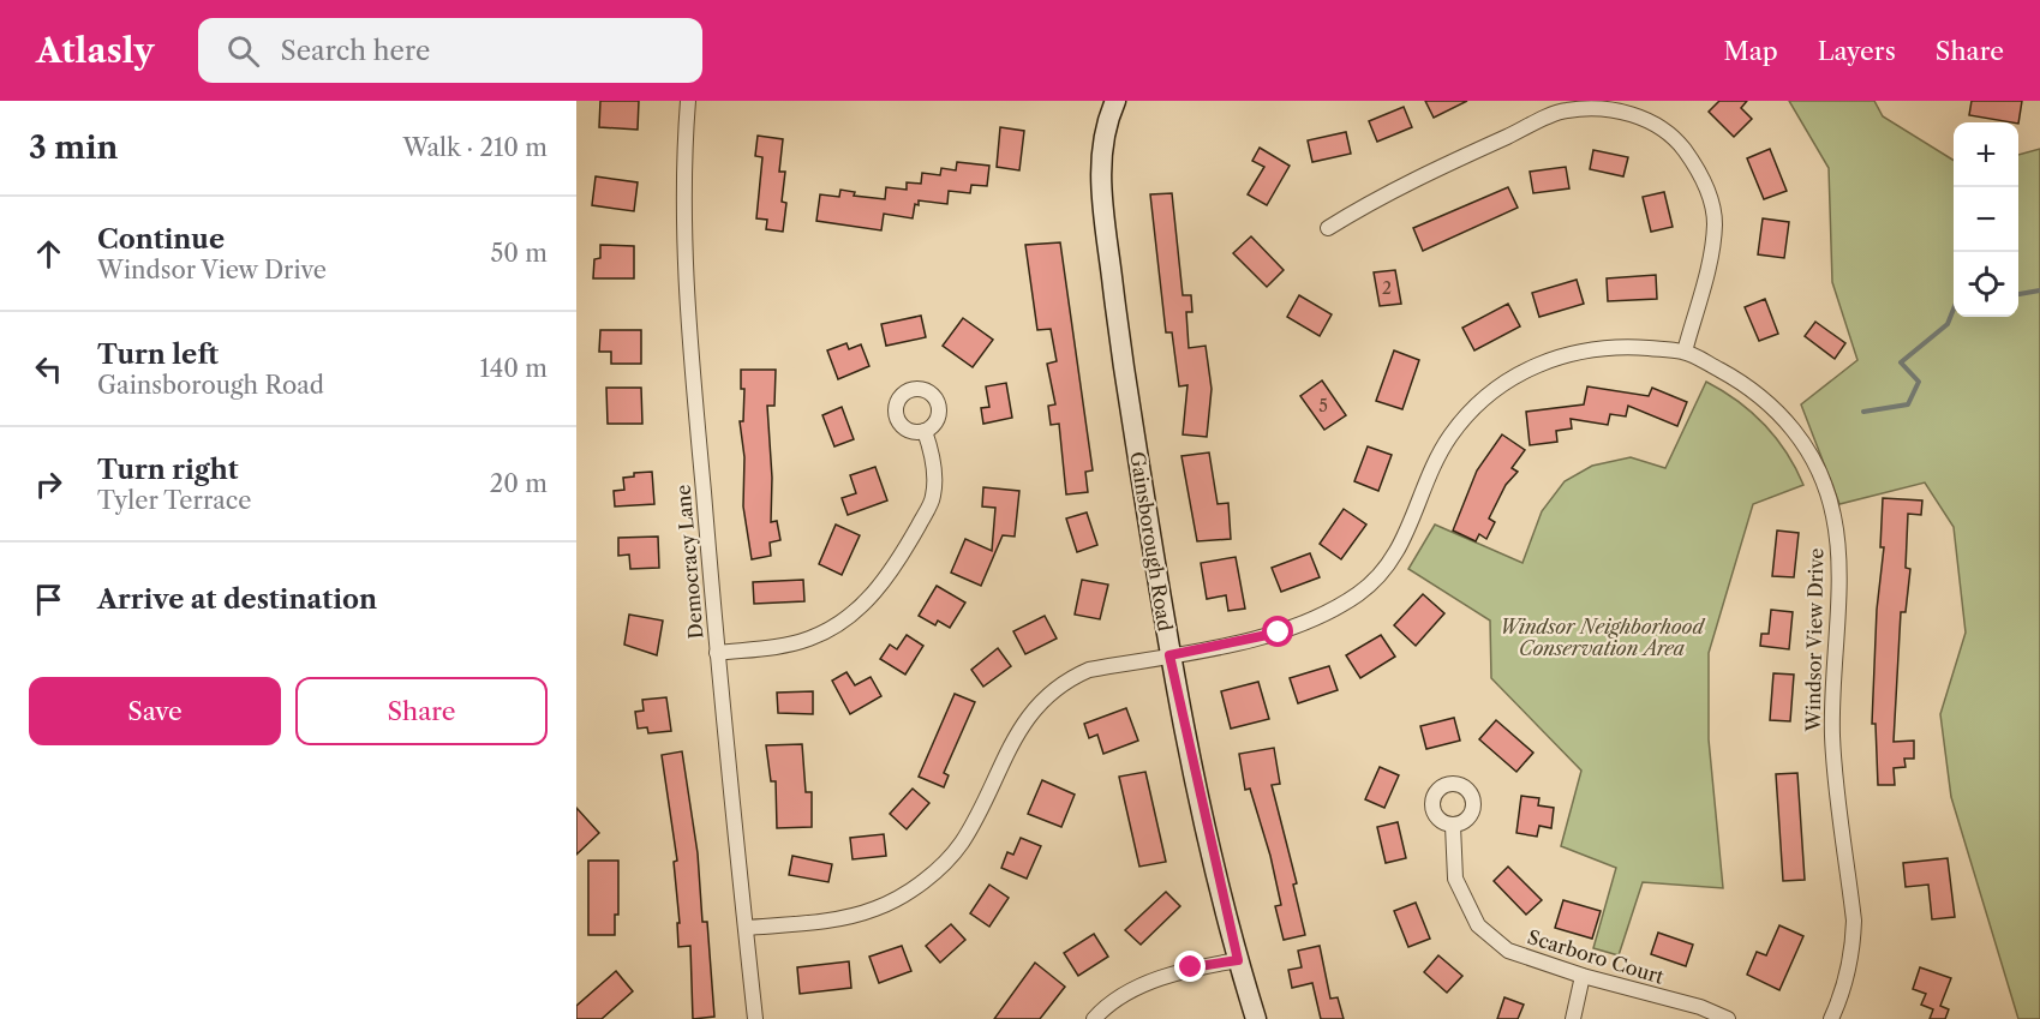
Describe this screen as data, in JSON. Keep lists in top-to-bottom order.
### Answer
{
  "streets": {
    "street": [
      "Gainsborough Road",
      "Democracy Lane",
      "Windsor View Drive",
      "Scarboro Court"
    ]
  },
  "crossings": [
    ["Gainsborough Road", "Windsor View Drive"],
    ["Democracy Lane", "Windsor View Drive"]
  ],
  "parks": ["Windsor Neighborhood Conservation Area"],
  "house_numbers": ["2", "5"],
  "page": {
    "header": "Atlasly",
    "search": "Search here",
    "nav": ["Map", "Layers", "Share"],
    "heading": ["3 min", "Walk · 210 m"],
    "map_buttons": ["+", "−"],
    "list": [
      ["Continue", "Windsor View Drive", "50 m"],
      ["Turn left", "Gainsborough Road", "140 m"],
      ["Turn right", "Tyler Terrace", "20 m"],
      "Arrive at destination"
    ],
    "buttons": ["Save", "Share"]
  }
}
